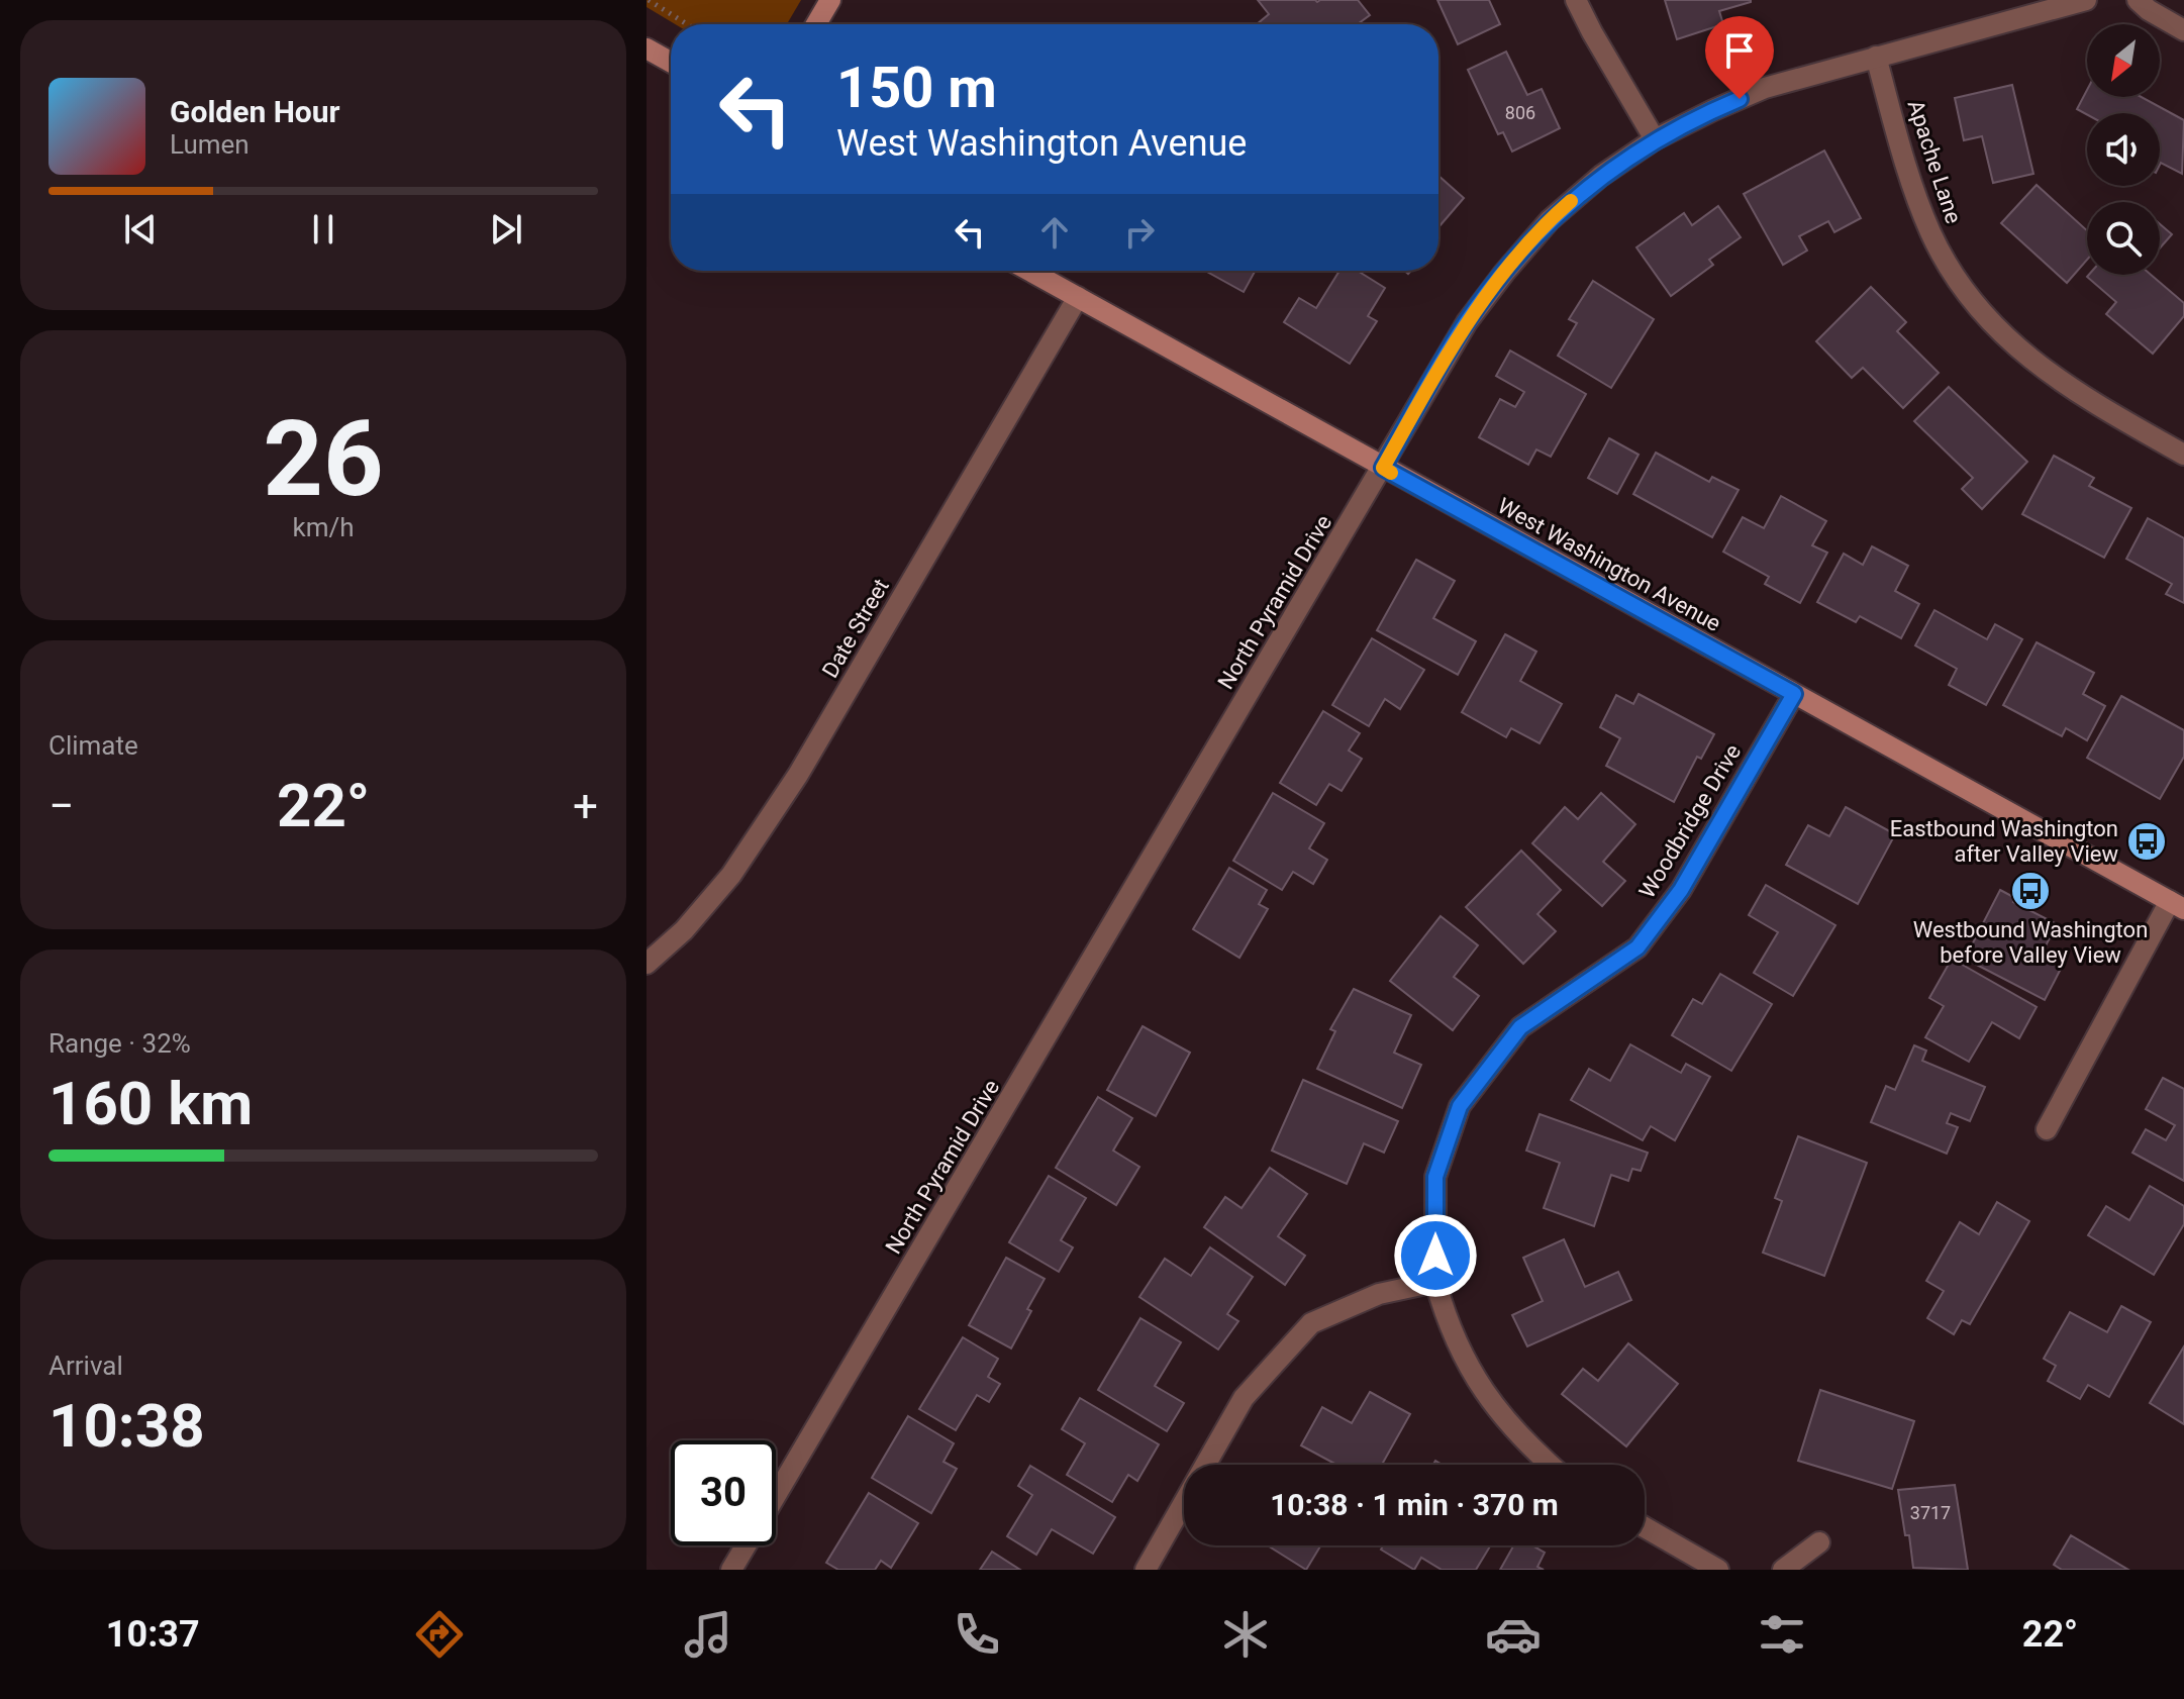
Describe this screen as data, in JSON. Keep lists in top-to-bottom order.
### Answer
{
  "streets": {
    "main road": ["West Washington Avenue"],
    "street": [
      "Apache Lane",
      "North Pyramid Drive",
      "Date Street",
      "Woodbridge Drive"
    ]
  },
  "crossings": [
    ["Apache Lane", "North Pyramid Drive"],
    ["West Washington Avenue", "North Pyramid Drive"],
    ["West Washington Avenue", "Date Street"],
    ["West Washington Avenue", "Woodbridge Drive"]
  ],
  "places": {
    "bus stop": ["Eastbound Washington after Valley View", "Westbound Washington before Valley View"]
  },
  "house_numbers": ["806", "3717"],
  "north": "bottom left",
  "page": {
    "turn": ["150 m", "West Washington Avenue"],
    "song": ["Golden Hour", "Lumen"],
    "tile": [
      ["26", "km/h"],
      "Climate",
      ["Range · 32%", "160 km"],
      ["Arrival", "10:38"]
    ],
    "heat": ["−", "22°", "+"],
    "limit": "30",
    "trip": "10:38 · 1 min · 370 m",
    "tabs": ["10:37", "22°"]
  }
}
